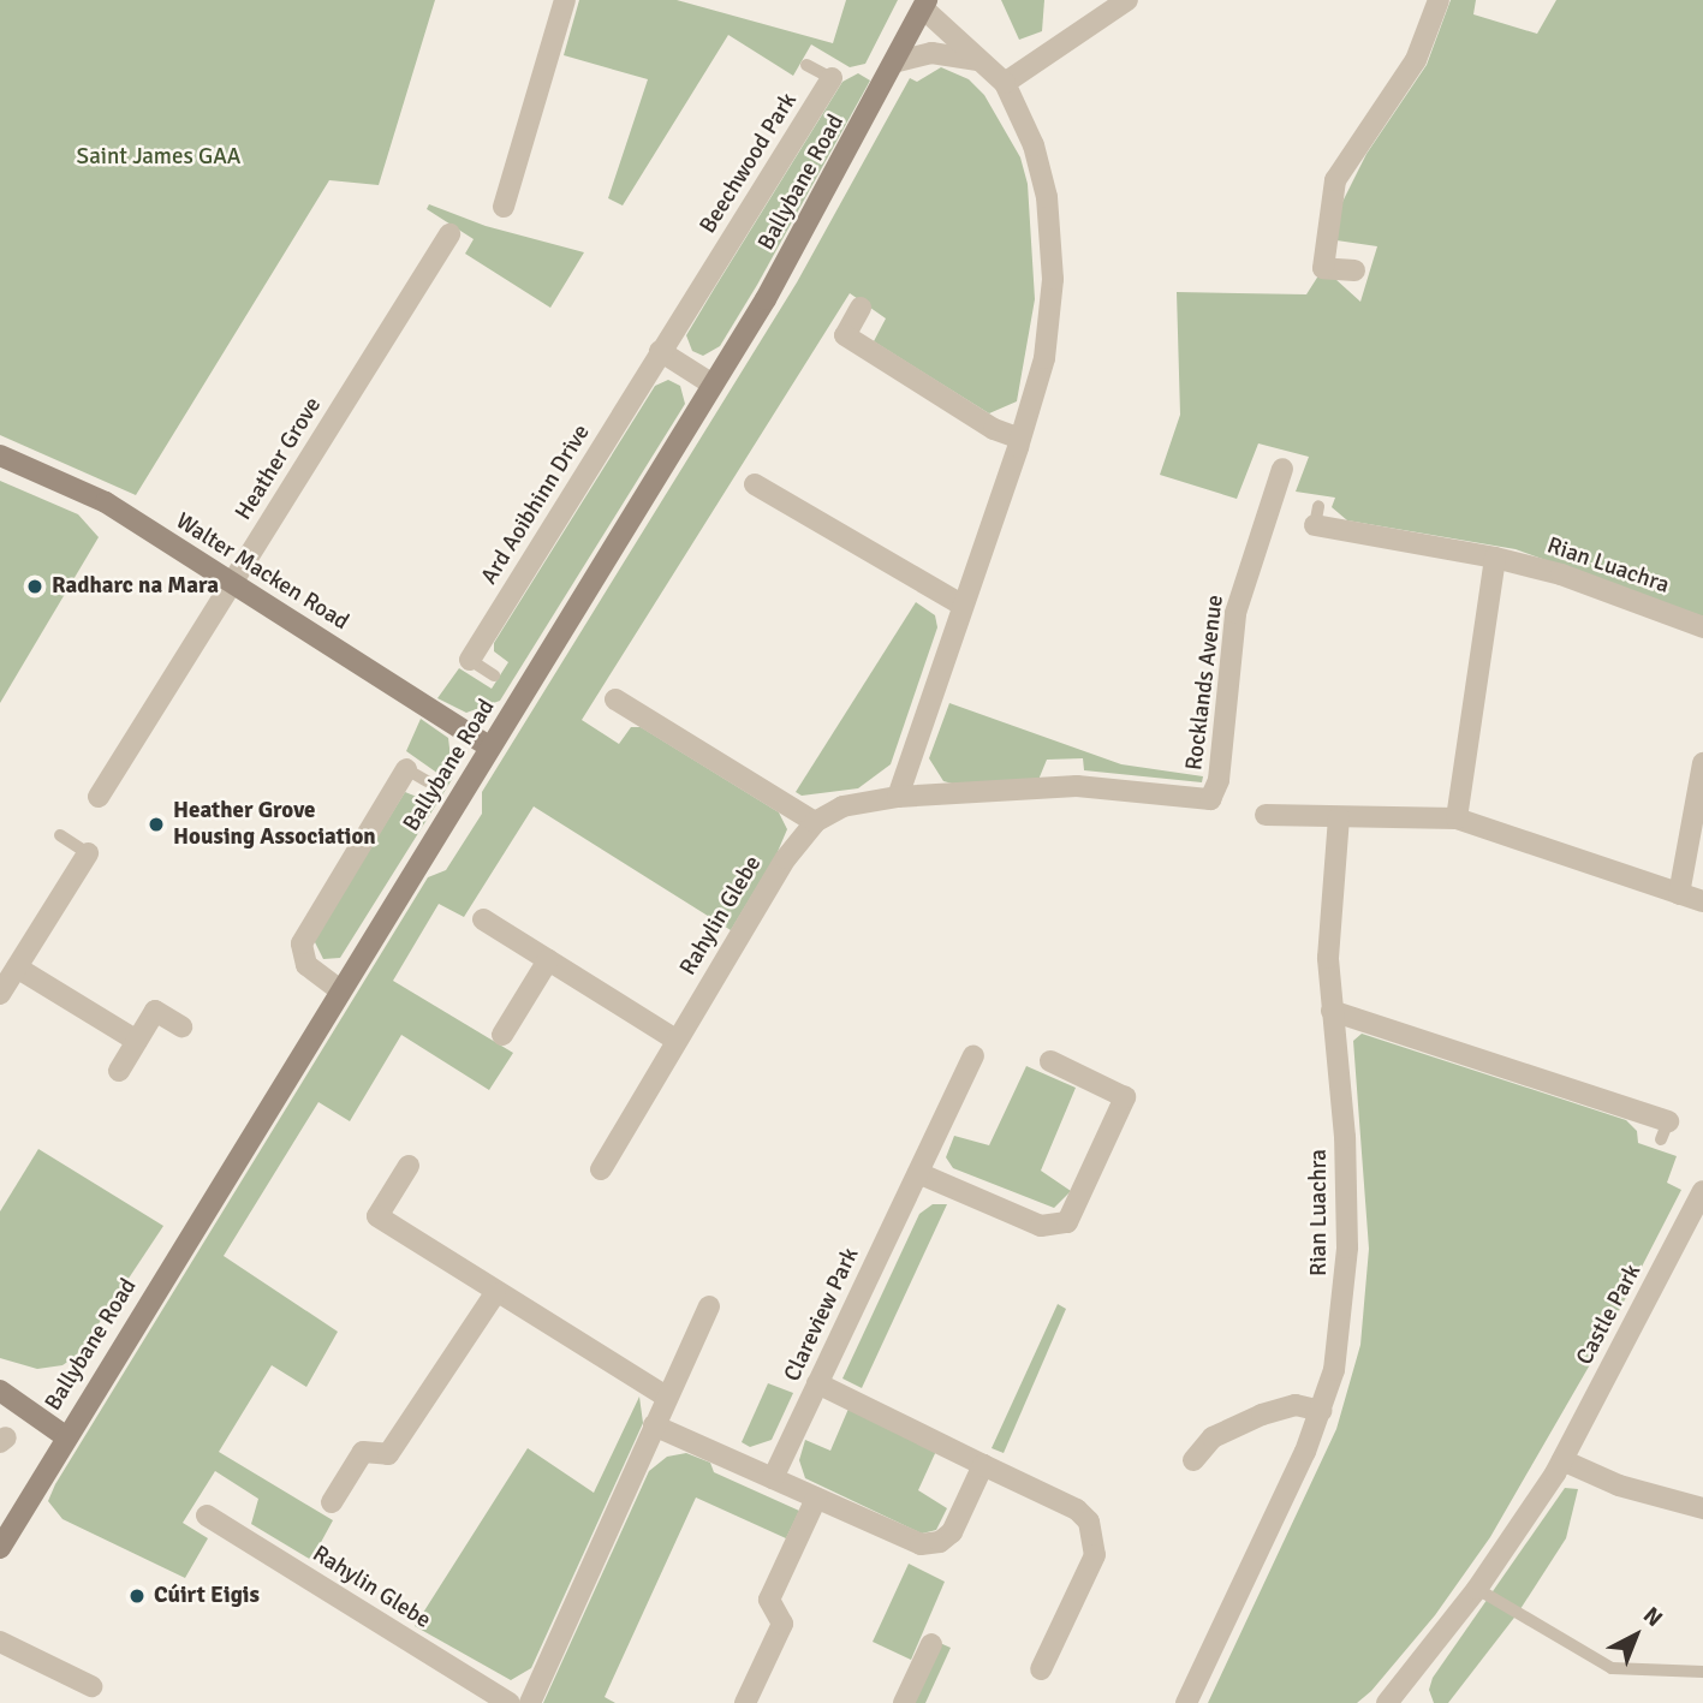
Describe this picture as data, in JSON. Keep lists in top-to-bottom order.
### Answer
{
  "streets": {
    "main road": ["Ballybane Road", "Walter Macken Road"],
    "street": [
      "Beechwood Park",
      "Heather Grove",
      "Ard Aoibhinn Drive",
      "Rian Luachra",
      "Rocklands Avenue",
      "Rahylin Glebe",
      "Clareview Park",
      "Castle Park"
    ]
  },
  "crossings": [
    ["Beechwood Park", "Ard Aoibhinn Drive"],
    ["Ballybane Road", "Walter Macken Road"],
    ["Heather Grove", "Walter Macken Road"],
    ["Rocklands Avenue", "Rahylin Glebe"]
  ],
  "parks": ["Saint James GAA"],
  "places": ["Radharc na Mara", "Heather Grove Housing Association", "Cúirt Eigis"],
  "north": "top right"
}
